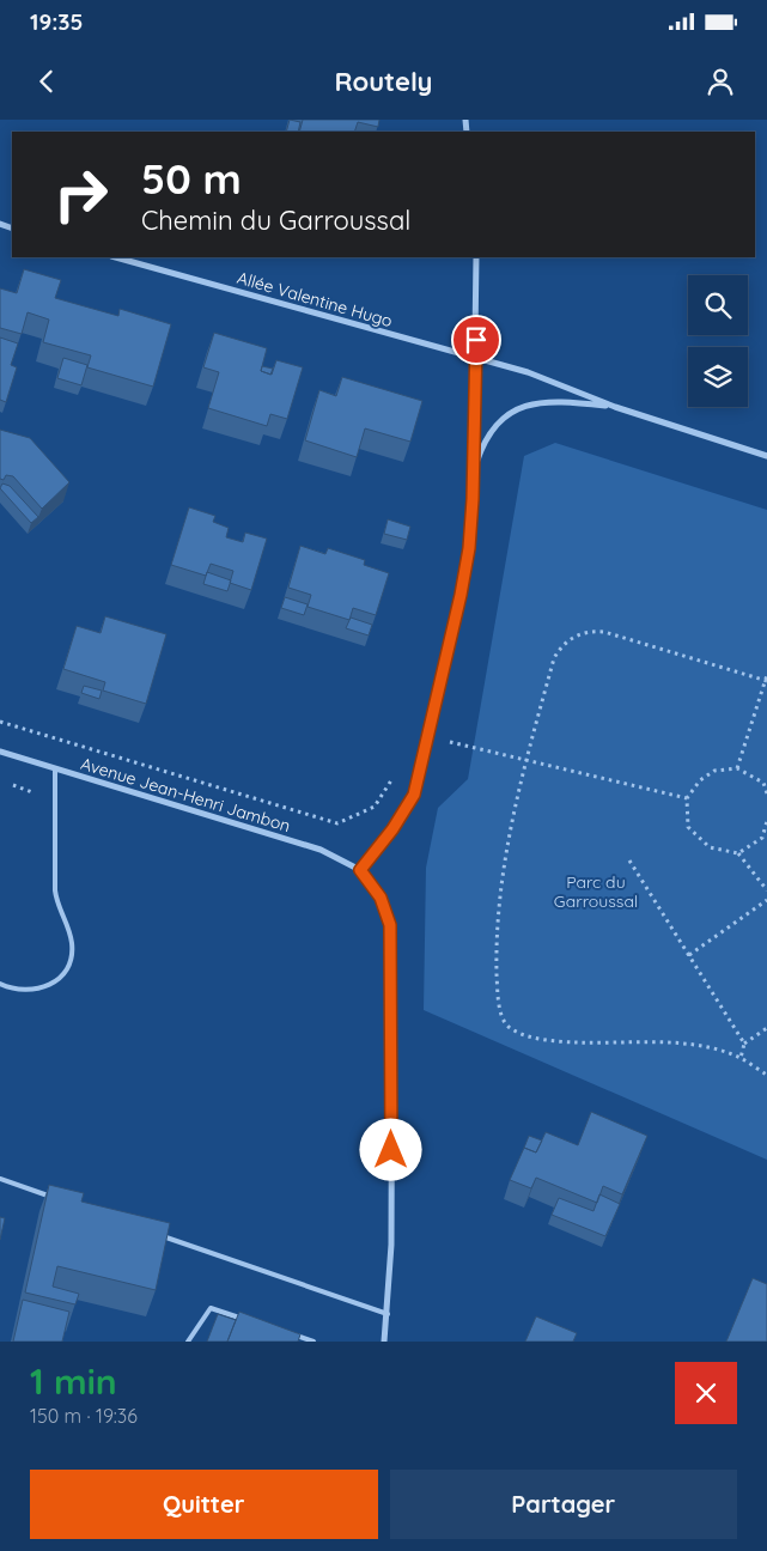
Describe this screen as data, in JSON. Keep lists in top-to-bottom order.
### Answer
{
  "streets": {
    "street": ["Allée Valentine Hugo", "Avenue Jean-Henri Jambon"]
  },
  "parks": ["Parc du Garroussal"],
  "page": {
    "status": "19:35",
    "header": "Routely",
    "turn": ["50 m", "Chemin du Garroussal"],
    "heading": ["1 min", "150 m · 19:36"],
    "buttons": ["Quitter", "Partager"]
  }
}
